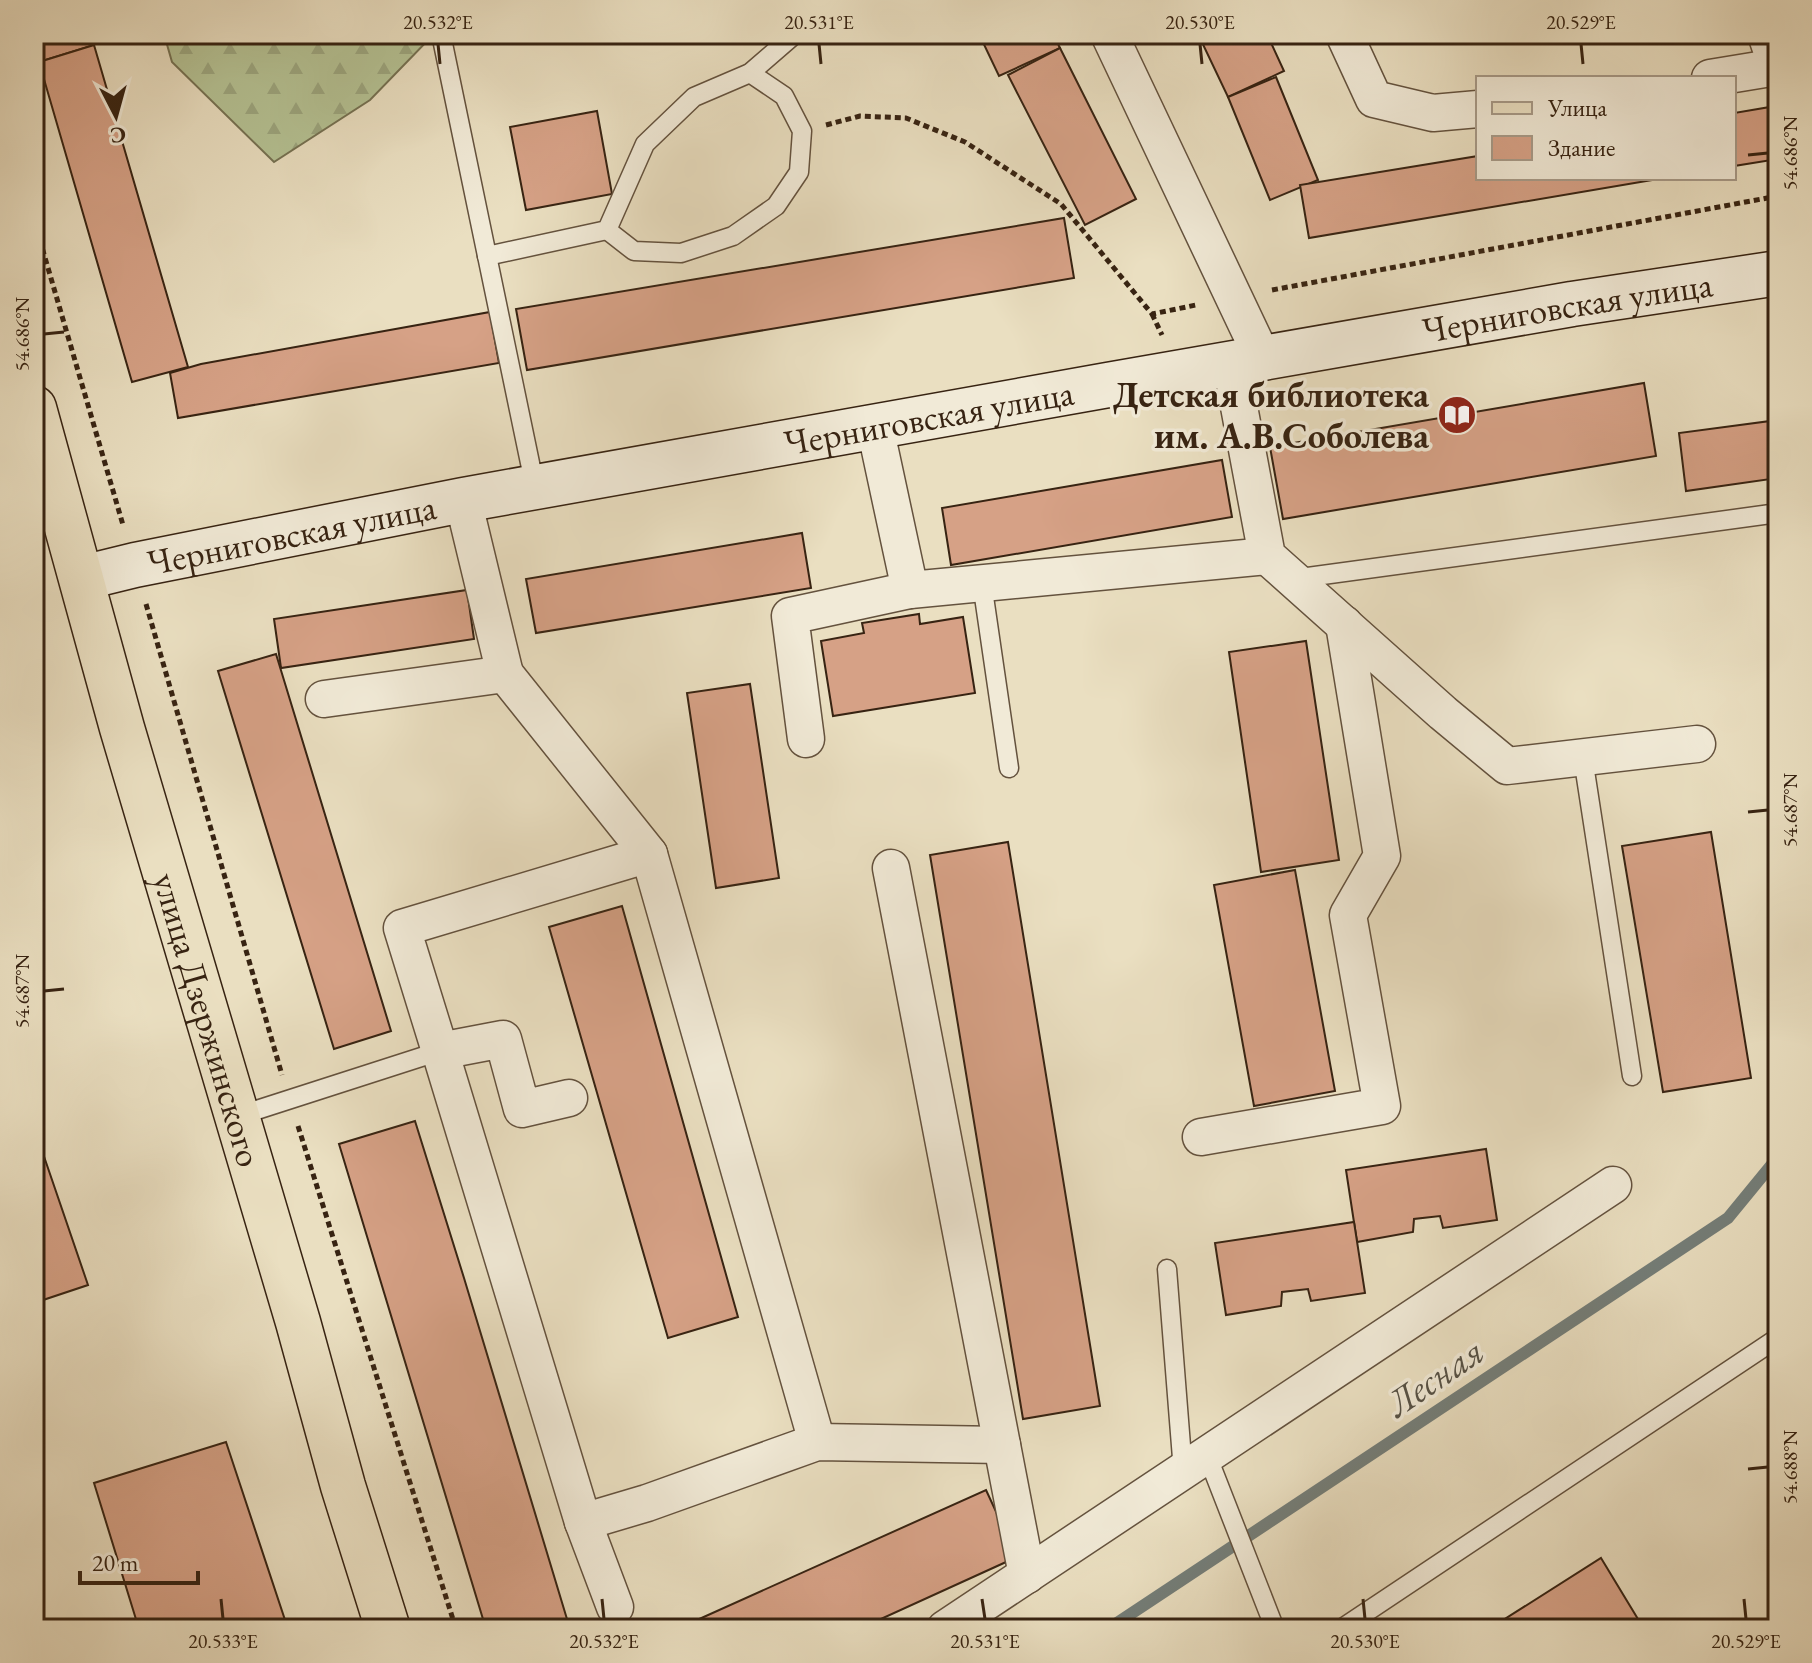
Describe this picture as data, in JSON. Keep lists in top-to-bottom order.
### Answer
{
  "streets": {
    "main road": ["Черниговская улица", "улица Дзержинского"]
  },
  "crossings": [
    ["Черниговская улица", "улица Дзержинского"]
  ],
  "water": ["Лесная"],
  "places": {
    "library": ["Детская библиотека им. А.В.Соболева"]
  },
  "legend": ["Улица", "Здание"],
  "scale_bar": "20 m",
  "north": "bottom",
  "coordinates": [
    "20.532°E",
    "20.531°E",
    "20.530°E",
    "20.529°E",
    "54.686°N",
    "54.687°N",
    "54.688°N",
    "20.533°E"
  ]
}
